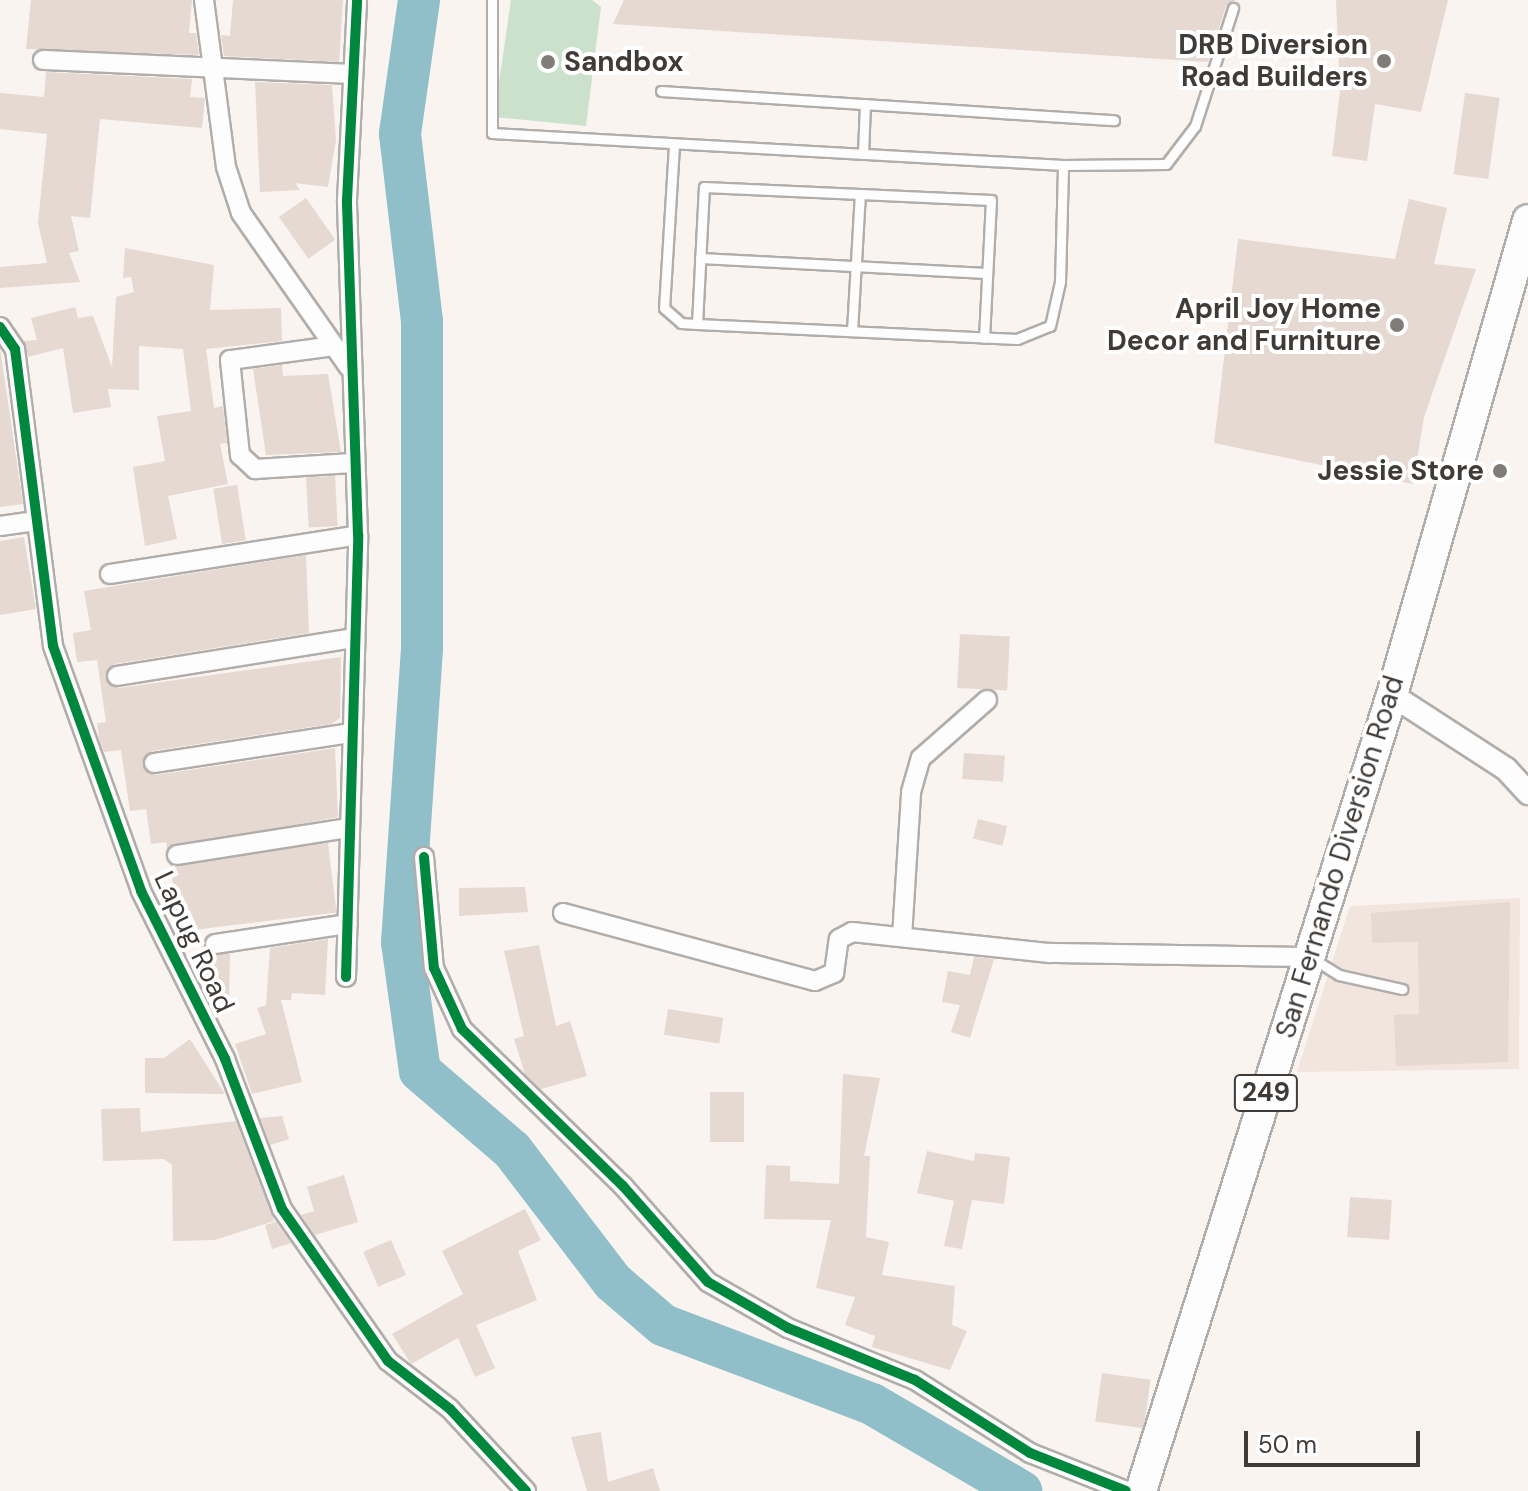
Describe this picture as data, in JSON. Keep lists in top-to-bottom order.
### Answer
{
  "streets": {
    "highway": ["San Fernando Diversion Road", "249"],
    "street": ["Lapug Road"]
  },
  "places": [
    "DRB Diversion Road Builders",
    "Sandbox",
    "April Joy Home Decor and Furniture",
    "Jessie Store"
  ],
  "scale_bar": "50 m"
}
